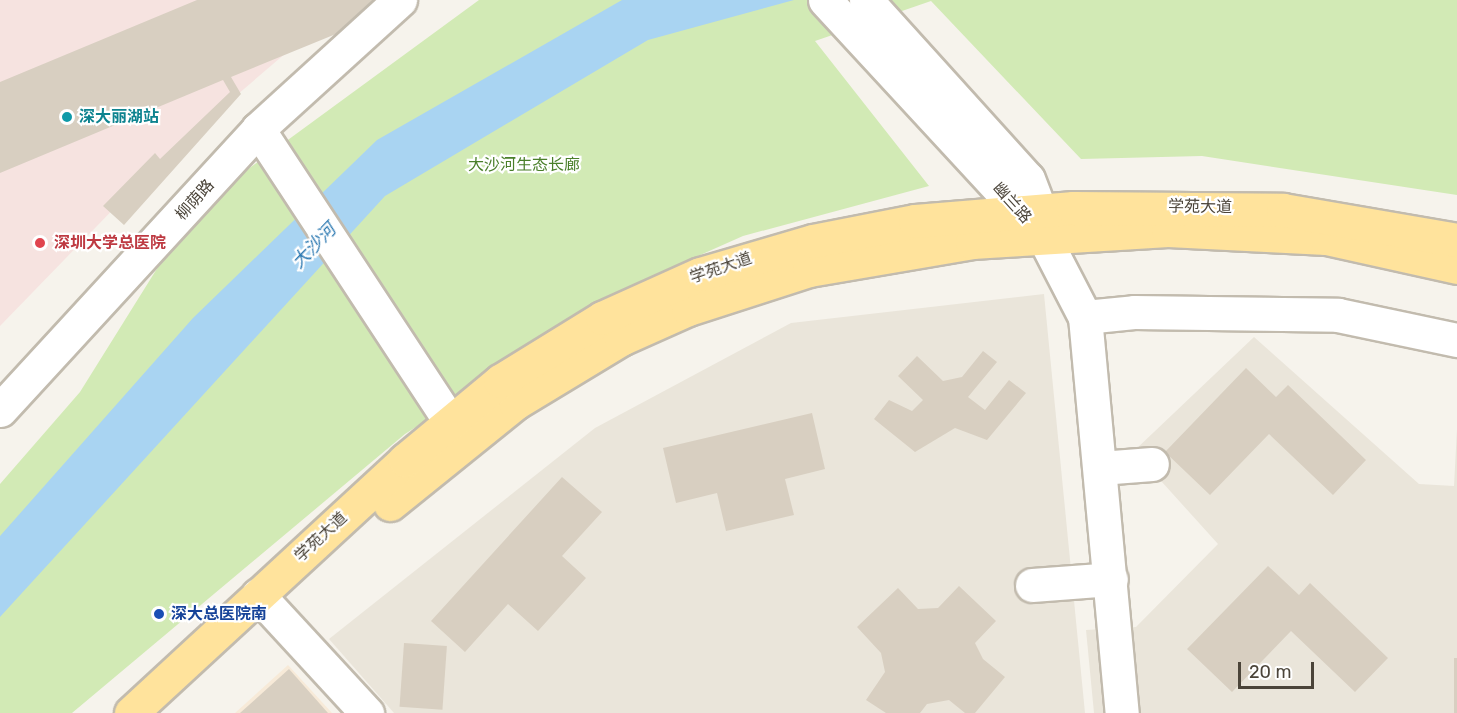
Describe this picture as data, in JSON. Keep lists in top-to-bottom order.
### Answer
{
  "streets": {
    "main road": ["学苑大道"],
    "street": ["柳荫路", "幽兰路"]
  },
  "crossings": [
    ["幽兰路", "学苑大道"]
  ],
  "water": ["大沙河"],
  "parks": ["大沙河生态长廊"],
  "places": ["深大丽湖站", "深圳大学总医院", "深大总医院南"],
  "scale_bar": "20 m"
}
